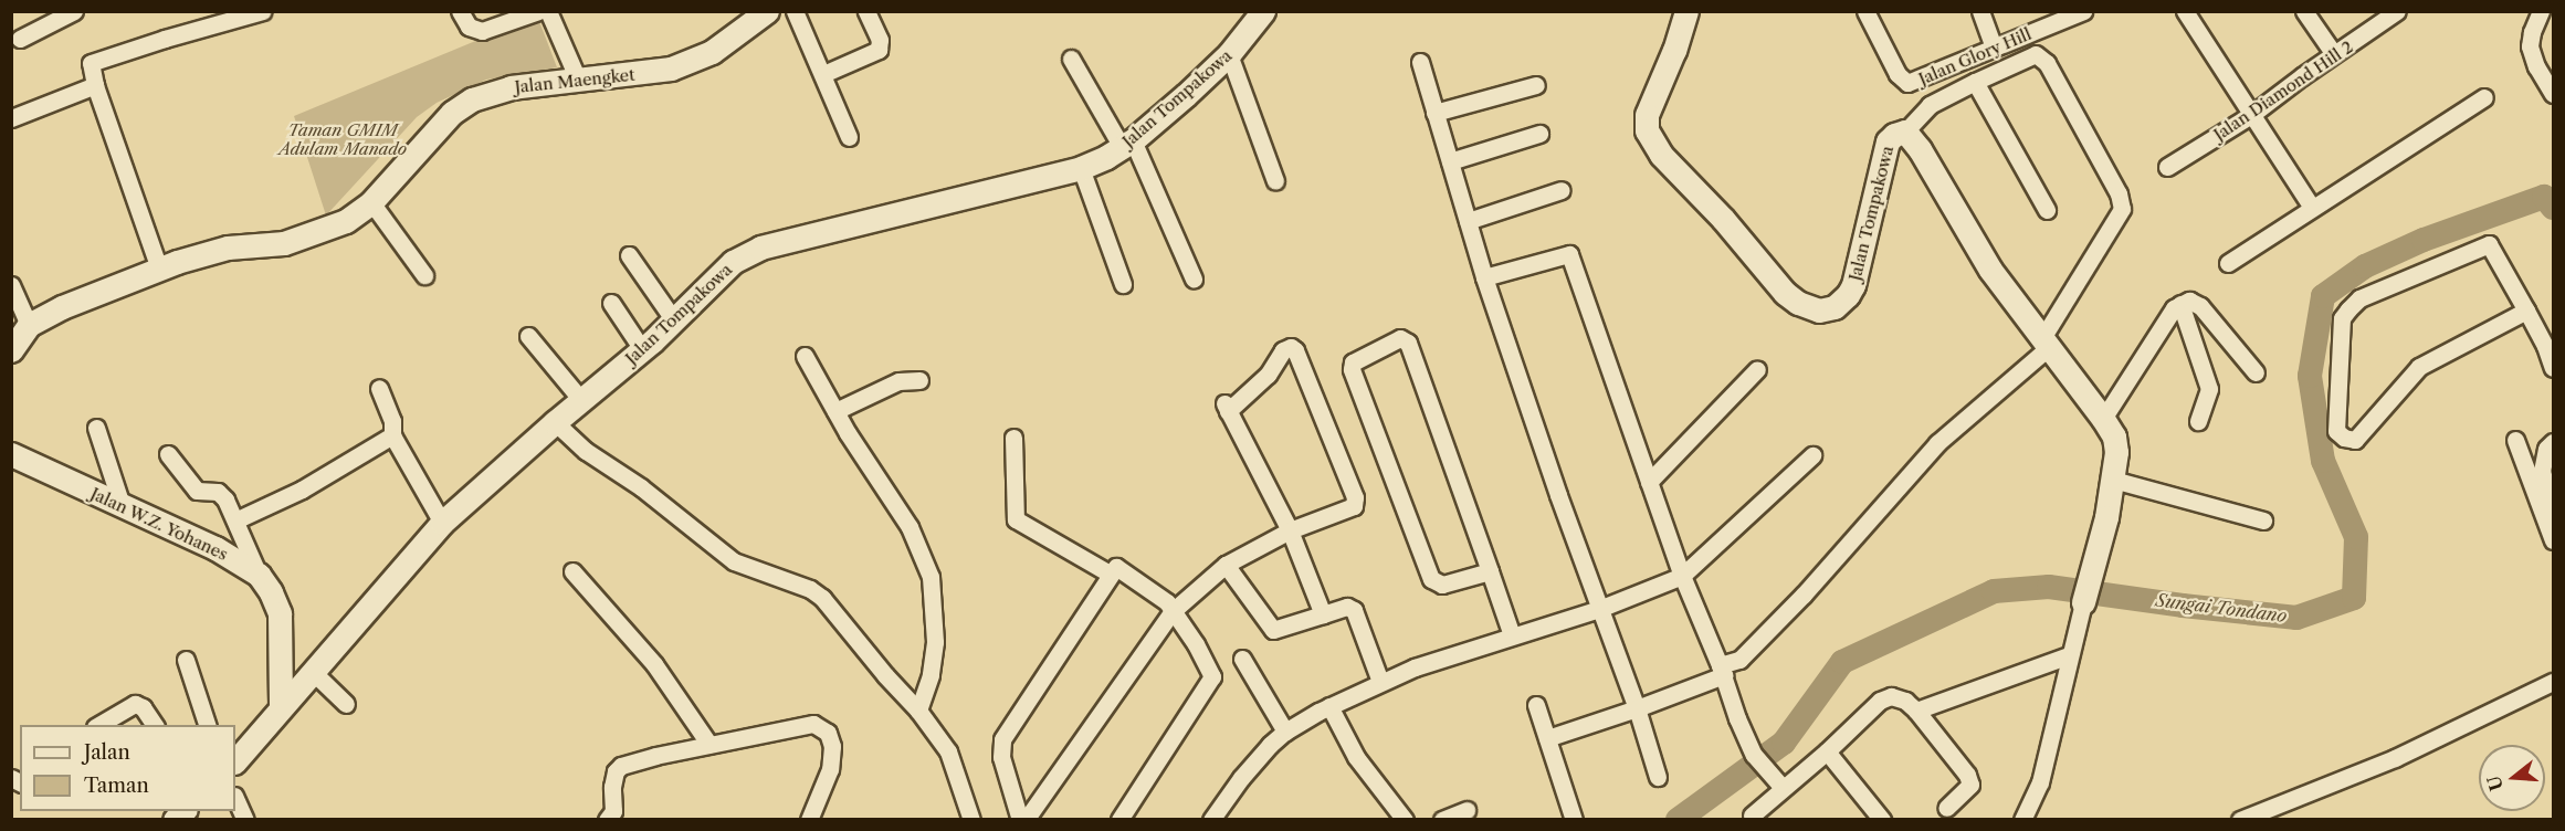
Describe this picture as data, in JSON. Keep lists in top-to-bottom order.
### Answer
{
  "streets": {
    "street": [
      "Jalan Glory Hill",
      "Jalan Maengket",
      "Jalan Diamond Hill 2",
      "Jalan Tompakowa",
      "Jalan W.Z. Yohanes"
    ]
  },
  "crossings": [
    ["Jalan Tompakowa", "Jalan W.Z. Yohanes"]
  ],
  "water": ["Sungai Tondano"],
  "parks": ["Taman GMIM Adulam Manado"],
  "legend": ["Jalan", "Taman"],
  "north": "left"
}
